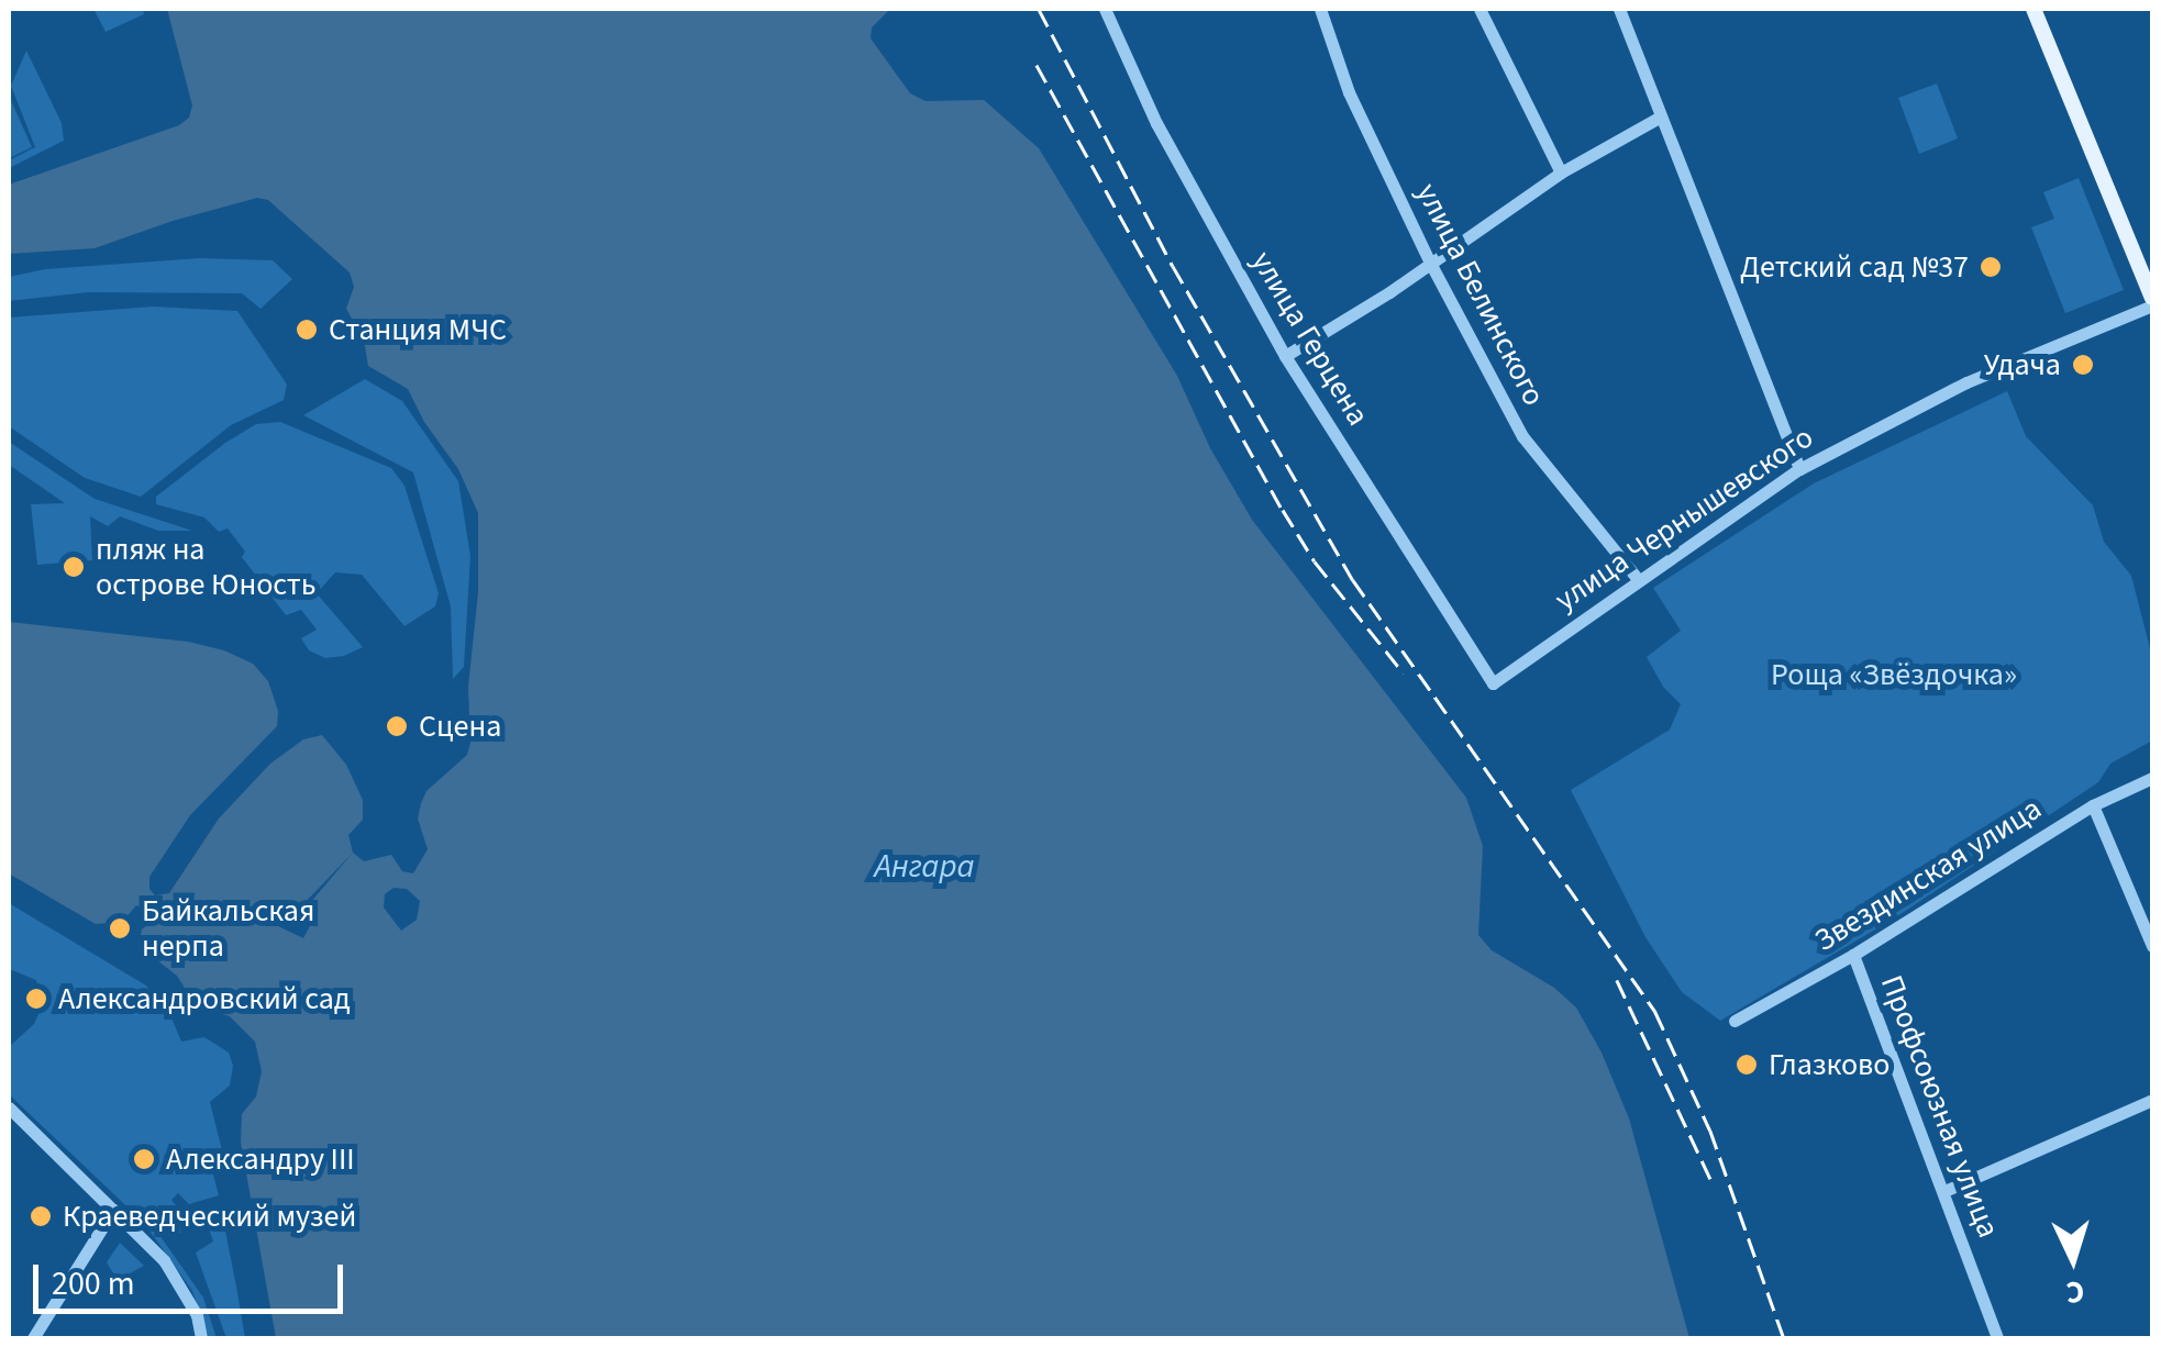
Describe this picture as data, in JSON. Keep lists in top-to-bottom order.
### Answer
{
  "streets": {
    "street": [
      "улица Белинского",
      "улица Герцена",
      "улица Чернышевского",
      "Звездинская улица",
      "Профсоюзная улица"
    ]
  },
  "crossings": [
    ["улица Белинского", "улица Чернышевского"],
    ["улица Герцена", "улица Чернышевского"],
    ["Звездинская улица", "Профсоюзная улица"]
  ],
  "water": ["Ангара"],
  "parks": ["Роща «Звёздочка»"],
  "places": [
    "Детский сад №37",
    "Станция МЧС",
    "Удача",
    "пляж на острове Юность",
    "Сцена",
    "Байкальская нерпа",
    "Александровский сад",
    "Глазково",
    "Александру III",
    "Краеведческий музей"
  ],
  "scale_bar": "200 m",
  "north": "bottom"
}
